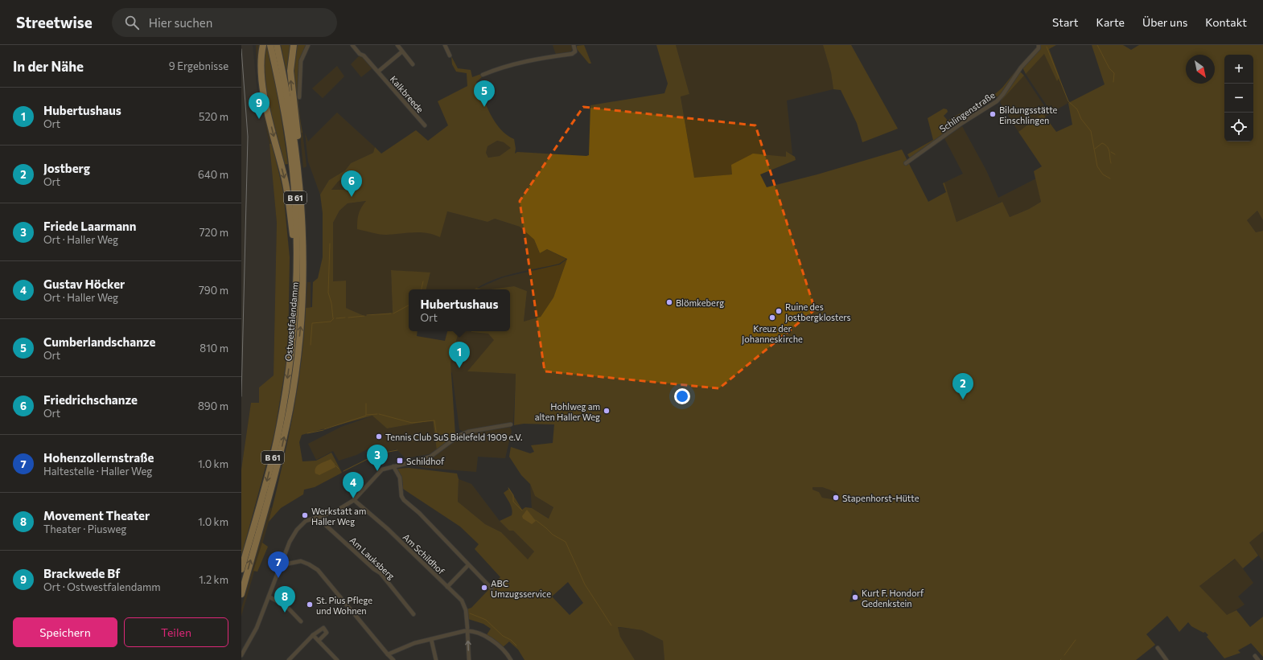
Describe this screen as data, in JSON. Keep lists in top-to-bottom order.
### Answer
{
  "streets": {
    "highway": ["B 61", "Ostwestfalendamm"],
    "street": [
      "Kalkbreede",
      "Schlingenstraße",
      "Am Schildhof",
      "Am Lauksberg"
    ]
  },
  "crossings": [
    ["B 61", "Ostwestfalendamm"]
  ],
  "places": {
    "other": [
      "Bildungsstätte Einschlingen",
      "Blömkeberg",
      "Ruine des Jostbergklosters",
      "Kreuz der Johanneskirche",
      "Hohlweg am alten Haller Weg",
      "Tennis Club SuS Bielefeld 1909 e.V.",
      "Stapenhorst-Hütte",
      "Werkstatt am Haller Weg",
      "ABC Umzugsservice",
      "Kurt F. Hondorf Gedenkstein",
      "St. Pius Pflege und Wohnen"
    ],
    "transit": ["Schildhof"]
  },
  "north": "bottom right",
  "page": {
    "header": "Streetwise",
    "search": "Hier suchen",
    "nav": [
      "Start",
      "Karte",
      "Über uns",
      "Kontakt"
    ],
    "heading": ["In der Nähe", "9 Ergebnisse"],
    "map_buttons": ["+", "−"],
    "pins": [
      "5",
      "9",
      "6",
      "1",
      "2",
      "3",
      "4",
      "7",
      "8"
    ],
    "list": [
      {
        "mark": "1",
        "name": "Hubertushaus",
        "note": "Ort",
        "value": "520 m"
      },
      {
        "mark": "2",
        "name": "Jostberg",
        "note": "Ort",
        "value": "640 m"
      },
      {
        "mark": "3",
        "name": "Friede Laarmann",
        "note": "Ort · Haller Weg",
        "value": "720 m"
      },
      {
        "mark": "4",
        "name": "Gustav Höcker",
        "note": "Ort · Haller Weg",
        "value": "790 m"
      },
      {
        "mark": "5",
        "name": "Cumberlandschanze",
        "note": "Ort",
        "value": "810 m"
      },
      {
        "mark": "6",
        "name": "Friedrichschanze",
        "note": "Ort",
        "value": "890 m"
      },
      {
        "mark": "7",
        "name": "Hohenzollernstraße",
        "note": "Haltestelle · Haller Weg",
        "value": "1.0 km"
      },
      {
        "mark": "8",
        "name": "Movement Theater",
        "note": "Theater · Piusweg",
        "value": "1.0 km"
      },
      {
        "mark": "9",
        "name": "Brackwede Bf",
        "note": "Ort · Ostwestfalendamm",
        "value": "1.2 km"
      }
    ],
    "popup": ["Hubertushaus", "Ort"],
    "buttons": ["Speichern", "Teilen"]
  }
}
